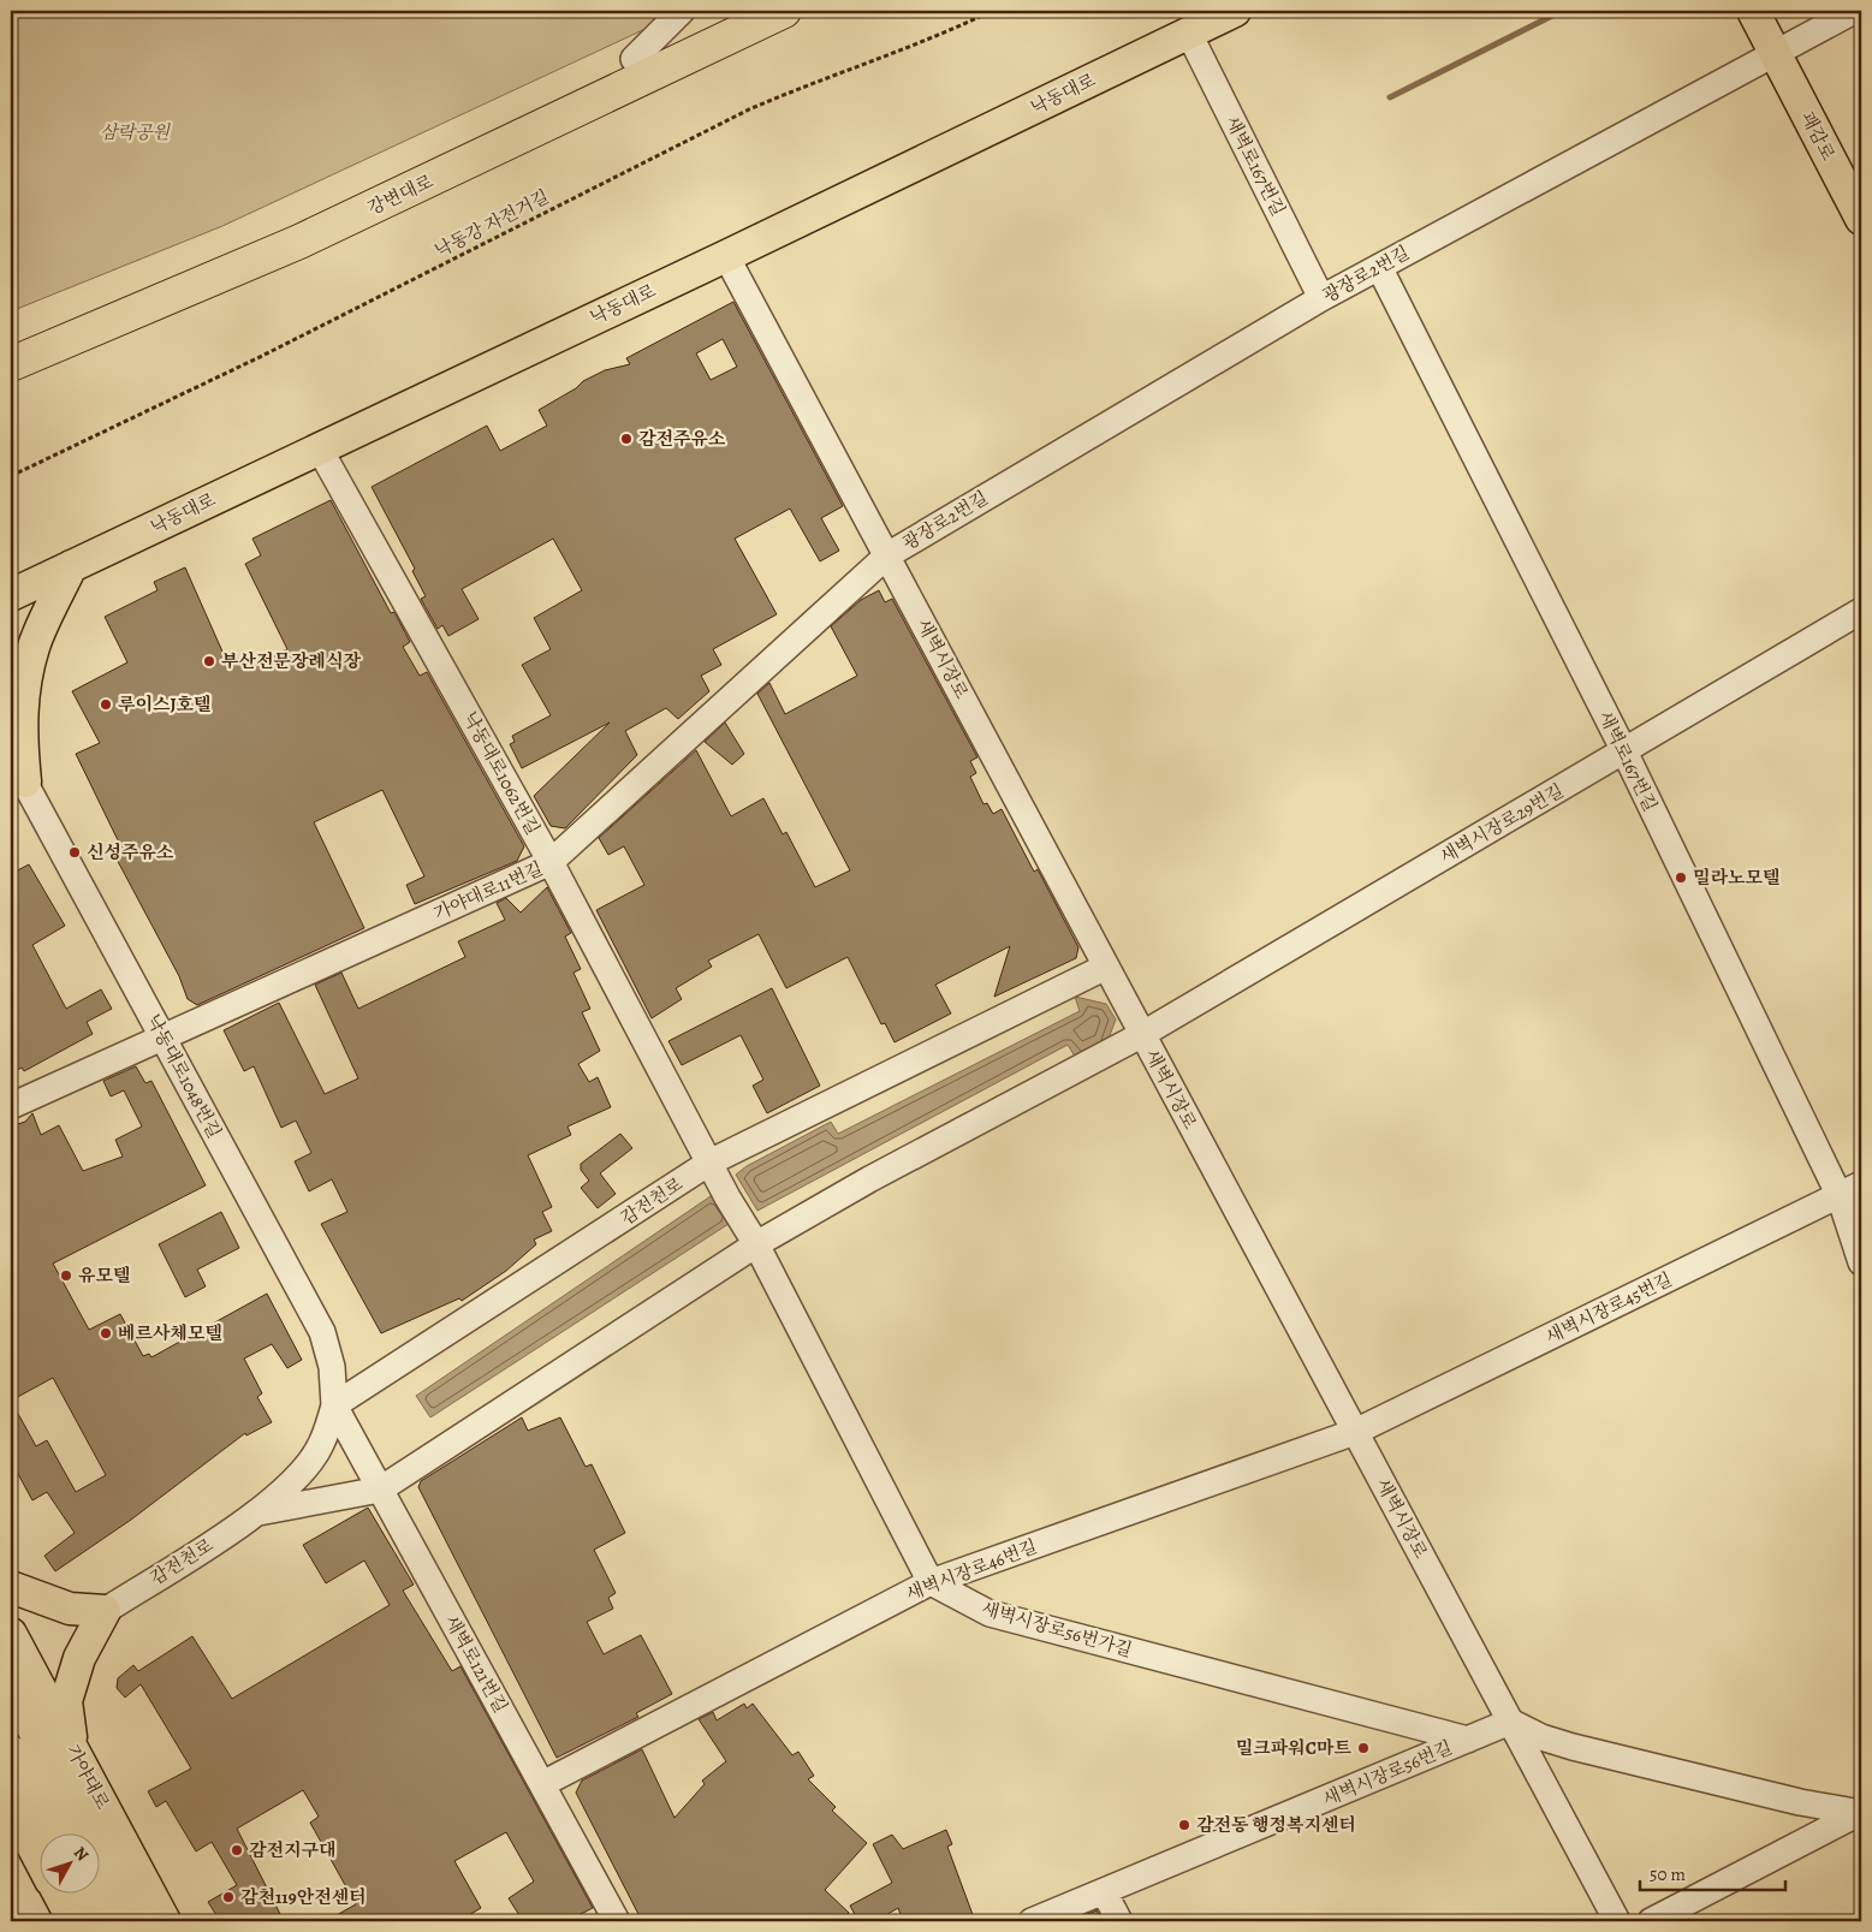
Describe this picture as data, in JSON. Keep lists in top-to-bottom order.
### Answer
{
  "streets": {
    "highway": ["강변대로"],
    "main road": ["낙동대로", "괘감로", "가야대로"],
    "street": [
      "새벽로167번길",
      "광장로2번길",
      "새벽시장로",
      "낙동대로1062번길",
      "새벽시장로29번길",
      "가야대로11번길",
      "낙동대로1048번길",
      "감전천로",
      "새벽시장로45번길",
      "새벽시장로46번길",
      "새벽시장로56번가길",
      "새벽로121번길",
      "새벽시장로56번길"
    ],
    "path": ["낙동강 자전거길"]
  },
  "crossings": [
    ["낙동대로", "새벽로167번길"],
    ["낙동대로", "새벽시장로"],
    ["낙동대로", "낙동대로1062번길"],
    ["괘감로", "광장로2번길"],
    ["새벽로167번길", "광장로2번길"],
    ["새벽로167번길", "새벽시장로29번길"],
    ["새벽로167번길", "새벽시장로45번길"],
    ["광장로2번길", "새벽시장로"],
    ["광장로2번길", "가야대로11번길"],
    ["새벽시장로", "새벽시장로29번길"],
    ["새벽시장로", "가야대로11번길"],
    ["새벽시장로", "감전천로"],
    ["새벽시장로", "새벽시장로45번길"],
    ["새벽시장로", "새벽시장로46번길"],
    ["새벽시장로", "새벽시장로56번길"],
    ["낙동대로1062번길", "가야대로11번길"],
    ["낙동대로1062번길", "감전천로"],
    ["새벽시장로29번길", "감전천로"],
    ["가야대로11번길", "낙동대로1048번길"],
    ["낙동대로1048번길", "감전천로"],
    ["낙동대로1048번길", "새벽로121번길"],
    ["감전천로", "새벽로121번길"],
    ["새벽시장로45번길", "새벽시장로46번길"],
    ["새벽시장로46번길", "새벽시장로56번가길"],
    ["새벽시장로46번길", "새벽로121번길"],
    ["새벽시장로56번가길", "새벽시장로56번길"]
  ],
  "parks": ["삼락공원"],
  "places": [
    "감전주유소",
    "부산전문장례식장",
    "루이스J호텔",
    "신성주유소",
    "밀라노모텔",
    "유모텔",
    "베르사체모텔",
    "밀크파워C마트",
    "감전동 행정복지센터",
    "감전지구대",
    "감천119안전센터"
  ],
  "scale_bar": "50 m",
  "north": "top right"
}
